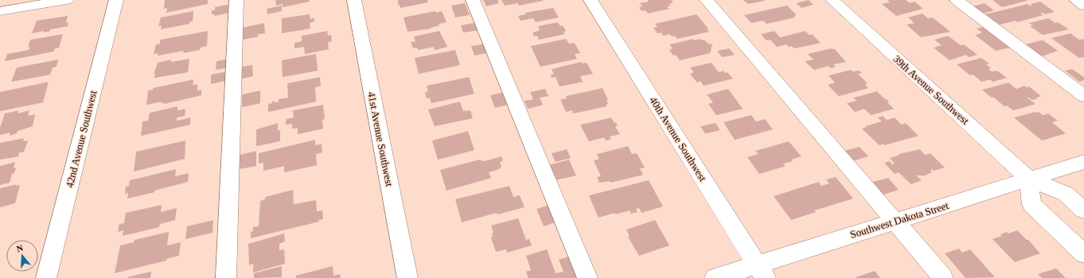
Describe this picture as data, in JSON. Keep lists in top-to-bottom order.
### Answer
{
  "streets": {
    "street": [
      "39th Avenue Southwest",
      "42nd Avenue Southwest",
      "41st Avenue Southwest",
      "40th Avenue Southwest",
      "Southwest Dakota Street"
    ]
  },
  "crossings": [
    ["39th Avenue Southwest", "Southwest Dakota Street"],
    ["40th Avenue Southwest", "Southwest Dakota Street"]
  ],
  "north": "top"
}
